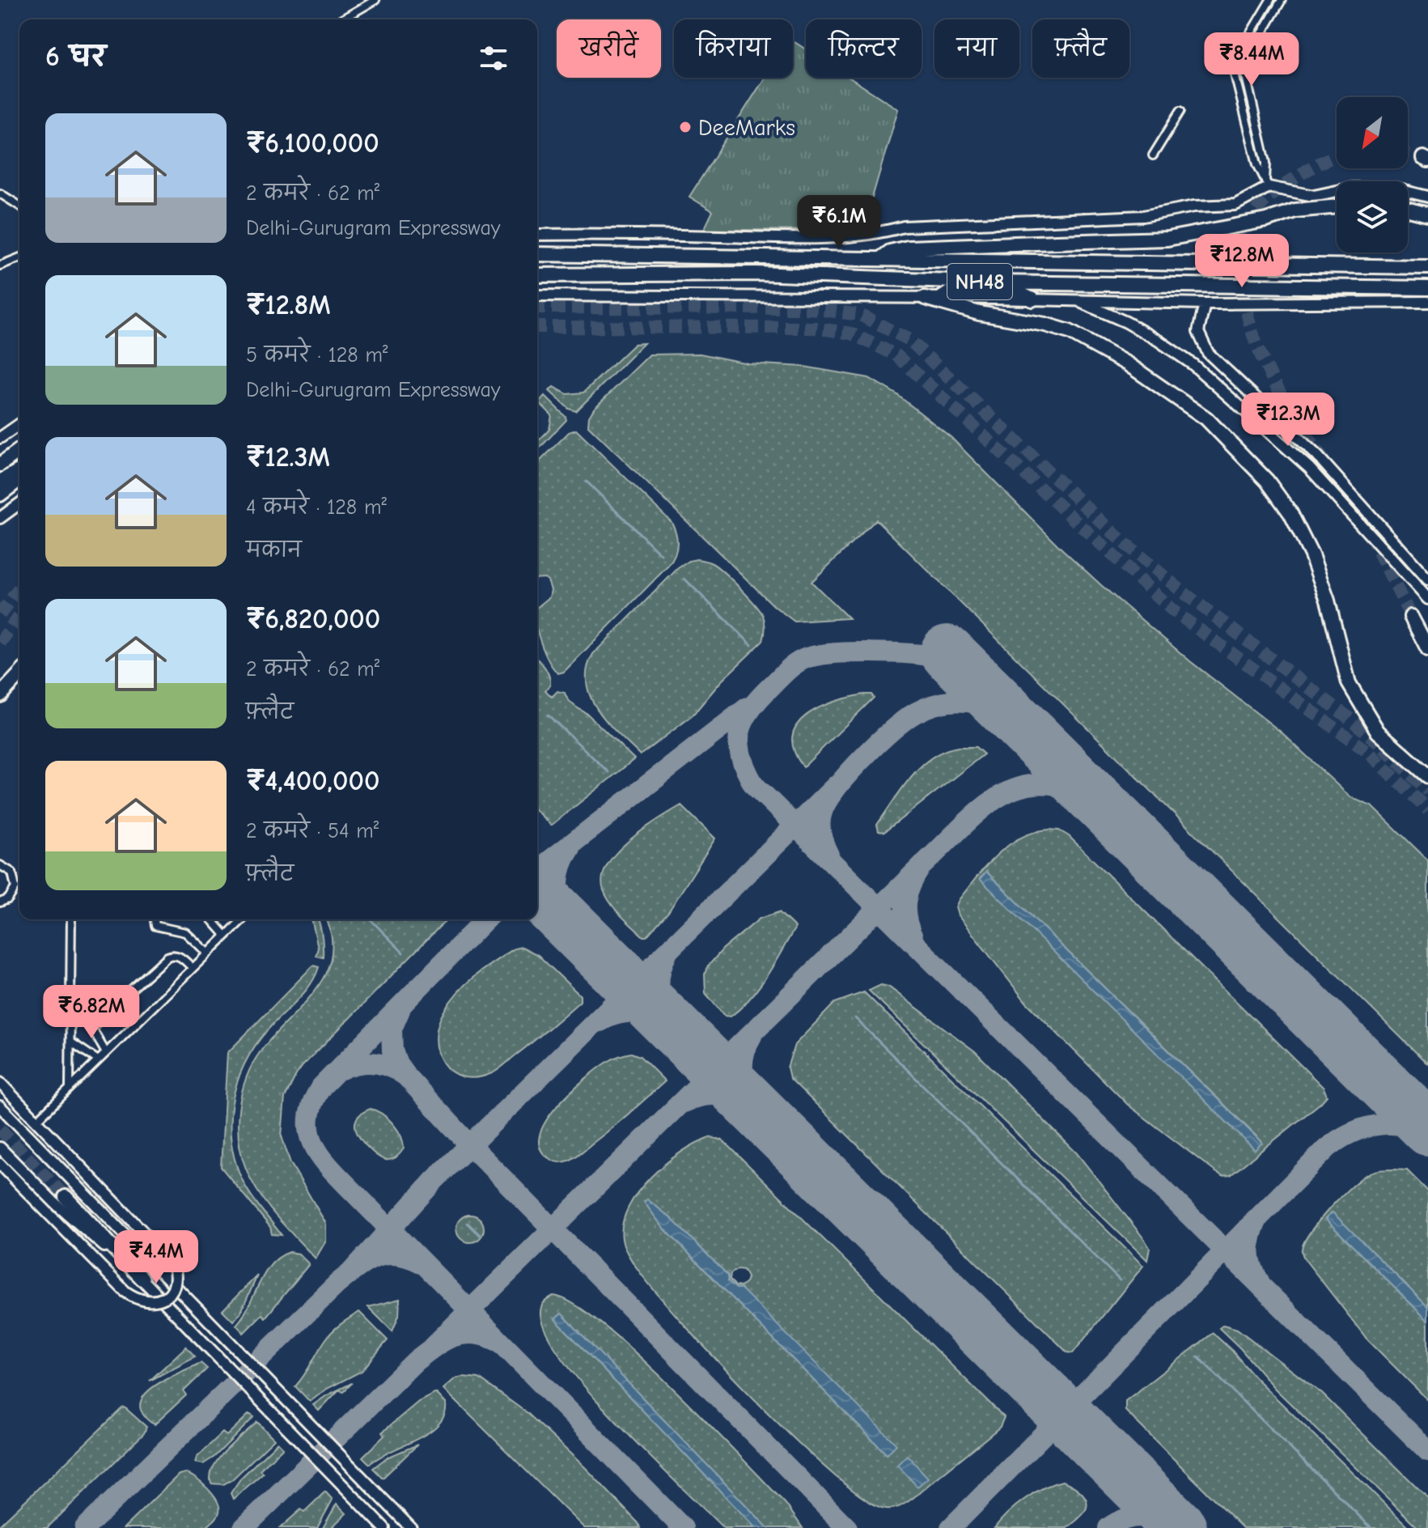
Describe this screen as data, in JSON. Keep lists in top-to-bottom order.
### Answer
{
  "streets": {
    "highway": ["NH48"]
  },
  "places": ["DeeMarks"],
  "north": "bottom left",
  "page": {
    "chip": [
      "खरीदें",
      "किराया",
      "फ़िल्टर",
      "नया",
      "फ़्लैट"
    ],
    "heading": "6 घर",
    "price": [
      "₹8.44M",
      "₹6.1M",
      "₹12.8M",
      "₹12.3M",
      "₹6.82M",
      "₹4.4M"
    ],
    "list": [
      {
        "name": "₹6,100,000",
        "note": "2 कमरे · 62 m² · Delhi-Gurugram Expressway"
      },
      {
        "name": "₹12.8M",
        "note": "5 कमरे · 128 m² · Delhi-Gurugram Expressway"
      },
      {
        "name": "₹12.3M",
        "note": "4 कमरे · 128 m² · मकान"
      },
      {
        "name": "₹6,820,000",
        "note": "2 कमरे · 62 m² · फ़्लैट"
      },
      {
        "name": "₹4,400,000",
        "note": "2 कमरे · 54 m² · फ़्लैट"
      }
    ]
  }
}
